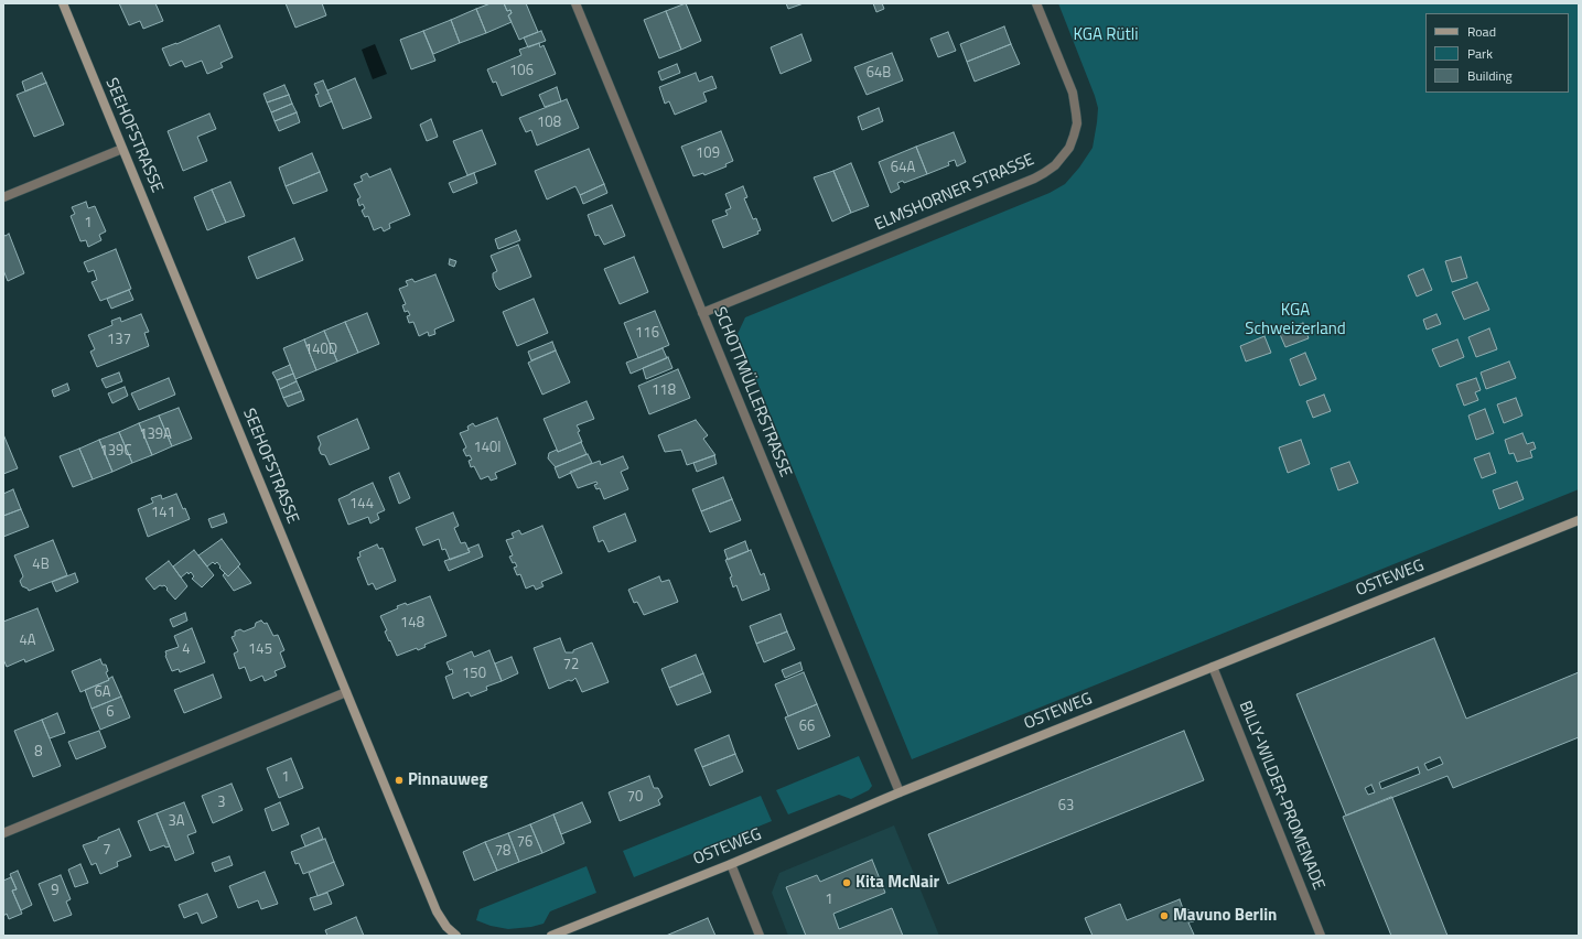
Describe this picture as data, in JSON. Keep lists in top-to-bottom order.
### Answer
{
  "streets": {
    "street": [
      "SEEHOFSTRASSE",
      "ELMSHORNER STRASSE",
      "SCHOTTMÜLLERSTRASSE",
      "OSTEWEG",
      "BILLY-WILDER-PROMENADE"
    ]
  },
  "crossings": [
    ["ELMSHORNER STRASSE", "SCHOTTMÜLLERSTRASSE"],
    ["SCHOTTMÜLLERSTRASSE", "OSTEWEG"],
    ["OSTEWEG", "BILLY-WILDER-PROMENADE"]
  ],
  "parks": ["KGA Rütli", "KGA Schweizerland"],
  "places": ["Pinnauweg", "Kita McNair", "Mavuno Berlin"],
  "house_numbers": [
    "106",
    "64B",
    "108",
    "109",
    "64A",
    "1",
    "116",
    "137",
    "140D",
    "118",
    "139A",
    "140I",
    "139C",
    "144",
    "141",
    "4B",
    "148",
    "4A",
    "4",
    "145",
    "72",
    "150",
    "6A",
    "6",
    "66",
    "8",
    "1",
    "70",
    "3",
    "63",
    "3A",
    "76",
    "7",
    "78",
    "9",
    "1"
  ],
  "legend": ["Road", "Park", "Building"]
}
